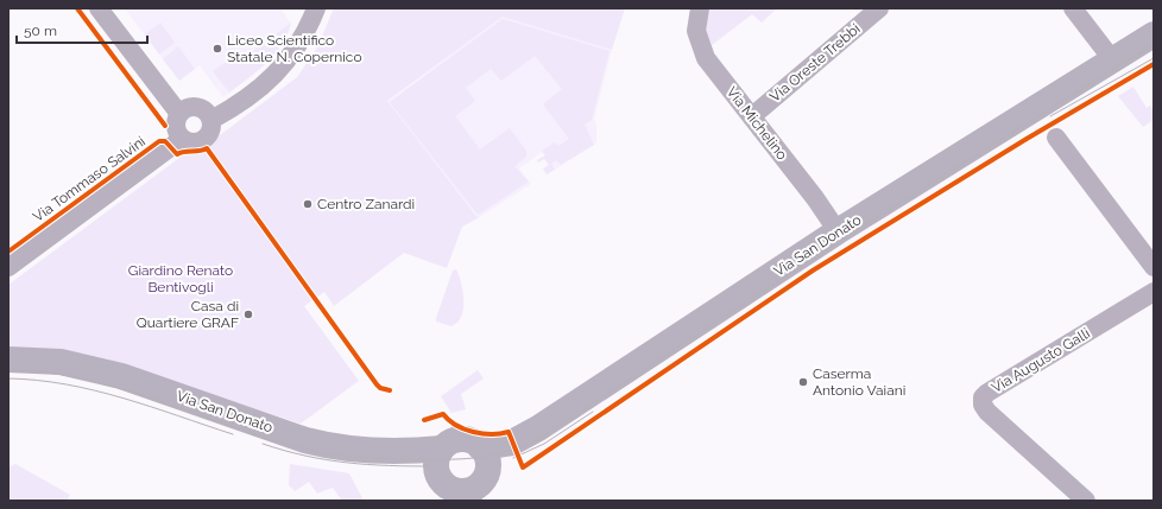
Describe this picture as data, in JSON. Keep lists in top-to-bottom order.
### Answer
{
  "streets": {
    "main road": ["Via San Donato"],
    "street": [
      "Via Oreste Trebbi",
      "Via Michelino",
      "Via Tommaso Salvini",
      "Via Augusto Galli"
    ]
  },
  "crossings": [
    ["Via Oreste Trebbi", "Via Michelino"],
    ["Via Michelino", "Via San Donato"]
  ],
  "parks": ["Giardino Renato Bentivogli"],
  "places": [
    "Liceo Scientifico Statale N. Copernico",
    "Centro Zanardi",
    "Casa di Quartiere GRAF",
    "Caserma Antonio Vaiani"
  ],
  "scale_bar": "50 m"
}
